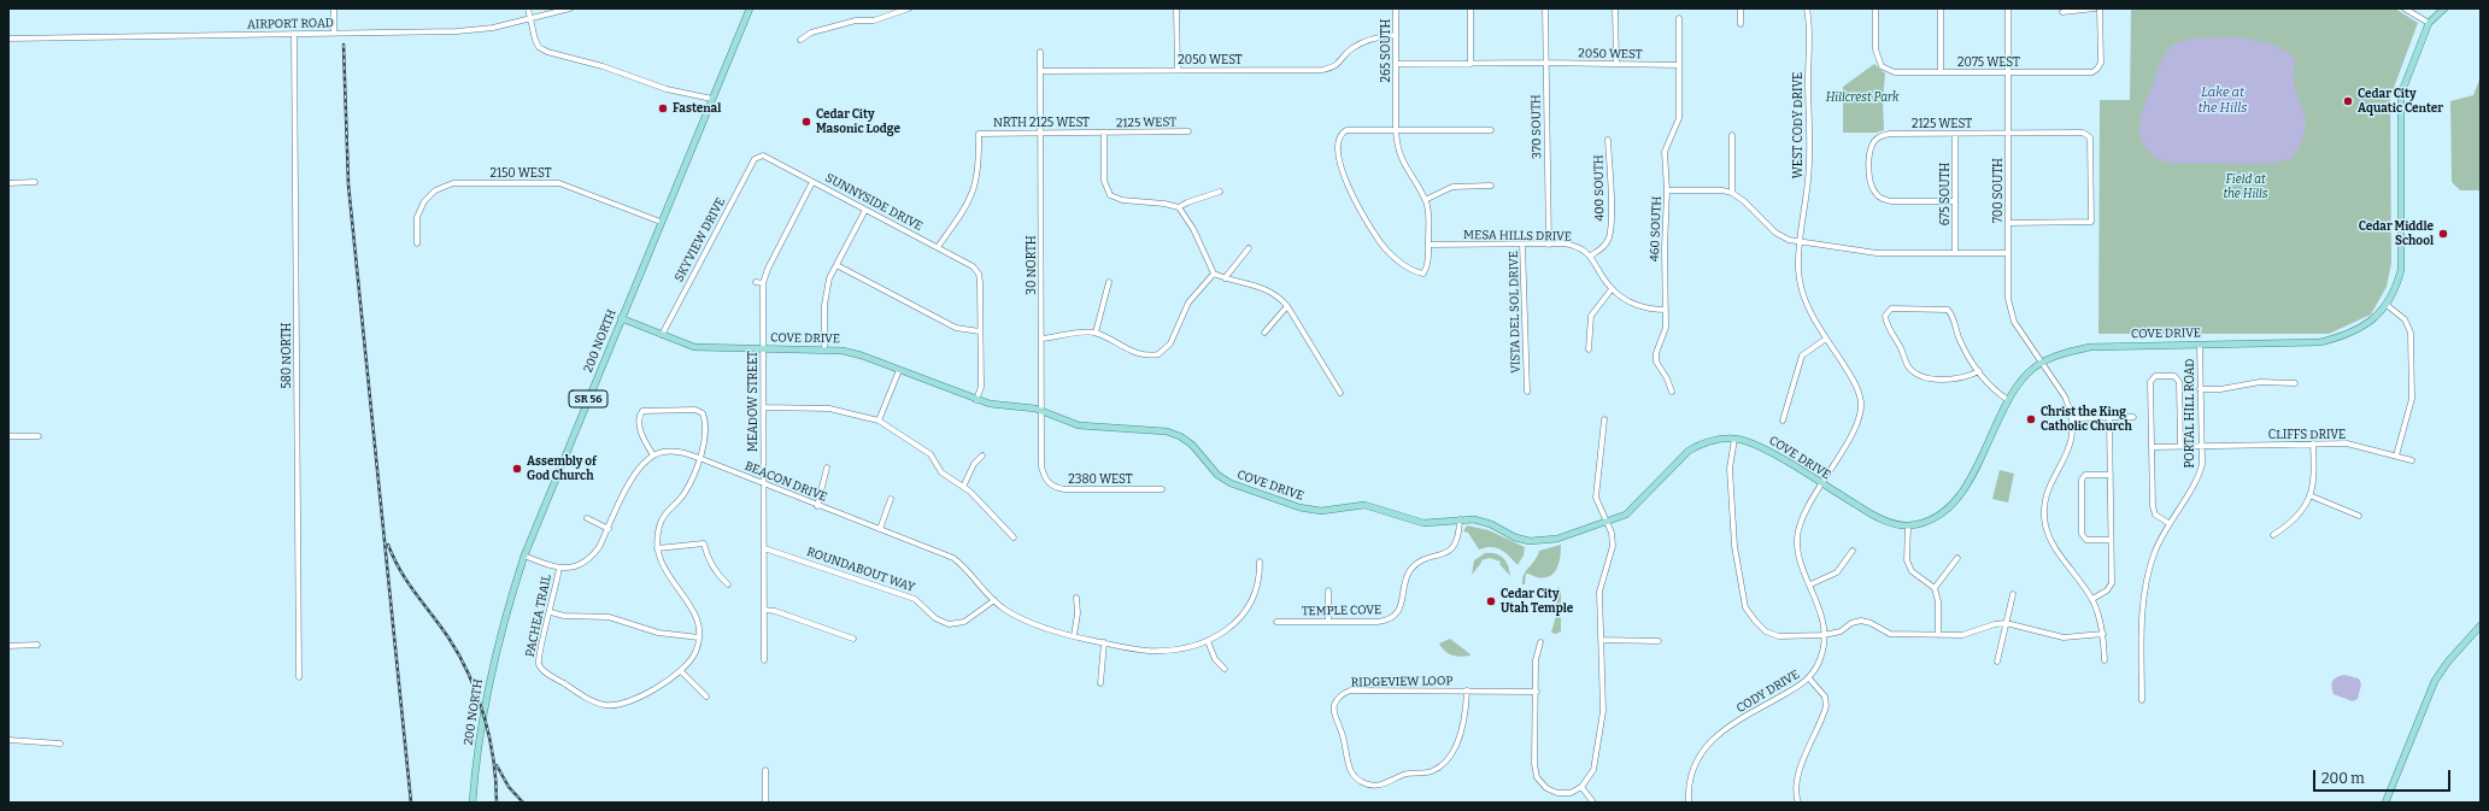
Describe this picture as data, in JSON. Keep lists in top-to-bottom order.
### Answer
{
  "streets": {
    "main road": ["COVE DRIVE", "200 NORTH", "SR 56"],
    "street": [
      "AIRPORT ROAD",
      "265 SOUTH",
      "2050 WEST",
      "2075 WEST",
      "NRTH 2125 WEST",
      "2125 WEST",
      "WEST CODY DRIVE",
      "370 SOUTH",
      "2150 WEST",
      "400 SOUTH",
      "700 SOUTH",
      "675 SOUTH",
      "SUNNYSIDE DRIVE",
      "460 SOUTH",
      "MESA HILLS DRIVE",
      "SKYVIEW DRIVE",
      "30 NORTH",
      "VISTA DEL SOL DRIVE",
      "580 NORTH",
      "MEADOW STREET",
      "PORTAL HILL ROAD",
      "CLIFFS DRIVE",
      "2380 WEST",
      "BEACON DRIVE",
      "ROUNDABOUT WAY",
      "TEMPLE COVE",
      "PACHEA TRAIL",
      "RIDGEVIEW LOOP",
      "CODY DRIVE"
    ]
  },
  "crossings": [
    ["AIRPORT ROAD", "580 NORTH"],
    ["265 SOUTH", "2050 WEST"],
    ["2050 WEST", "370 SOUTH"],
    ["2050 WEST", "460 SOUTH"],
    ["2050 WEST", "30 NORTH"],
    ["2075 WEST", "700 SOUTH"],
    ["NRTH 2125 WEST", "2125 WEST"],
    ["NRTH 2125 WEST", "SUNNYSIDE DRIVE"],
    ["NRTH 2125 WEST", "30 NORTH"],
    ["2125 WEST", "700 SOUTH"],
    ["2125 WEST", "675 SOUTH"],
    ["WEST CODY DRIVE", "CODY DRIVE"],
    ["370 SOUTH", "MESA HILLS DRIVE"],
    ["2150 WEST", "200 NORTH"],
    ["400 SOUTH", "MESA HILLS DRIVE"],
    ["700 SOUTH", "COVE DRIVE"],
    ["SUNNYSIDE DRIVE", "SKYVIEW DRIVE"],
    ["SUNNYSIDE DRIVE", "MEADOW STREET"],
    ["MESA HILLS DRIVE", "VISTA DEL SOL DRIVE"],
    ["SKYVIEW DRIVE", "COVE DRIVE"],
    ["30 NORTH", "COVE DRIVE"],
    ["30 NORTH", "2380 WEST"],
    ["COVE DRIVE", "200 NORTH"],
    ["COVE DRIVE", "MEADOW STREET"],
    ["COVE DRIVE", "PORTAL HILL ROAD"],
    ["COVE DRIVE", "TEMPLE COVE"],
    ["COVE DRIVE", "CODY DRIVE"],
    ["MEADOW STREET", "BEACON DRIVE"],
    ["MEADOW STREET", "ROUNDABOUT WAY"],
    ["PORTAL HILL ROAD", "CLIFFS DRIVE"],
    ["BEACON DRIVE", "ROUNDABOUT WAY"],
    ["BEACON DRIVE", "PACHEA TRAIL"]
  ],
  "water": ["Lake at the Hills"],
  "parks": ["Hillcrest Park", "Field at the Hills"],
  "places": [
    "Cedar City Aquatic Center",
    "Fastenal",
    "Cedar City Masonic Lodge",
    "Cedar Middle School",
    "Christ the King Catholic Church",
    "Assembly of God Church",
    "Cedar City Utah Temple"
  ],
  "scale_bar": "200 m"
}
